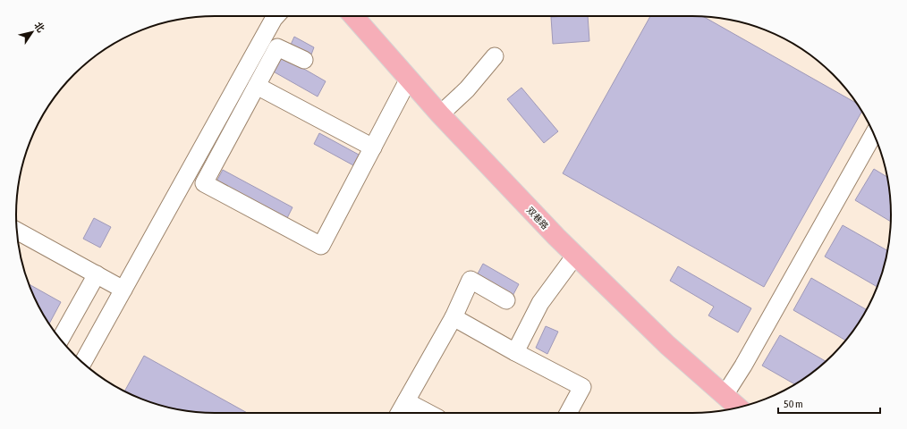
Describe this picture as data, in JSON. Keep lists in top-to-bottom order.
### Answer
{
  "streets": {
    "main road": ["双巷路"]
  },
  "scale_bar": "50 m",
  "north": "top right"
}
